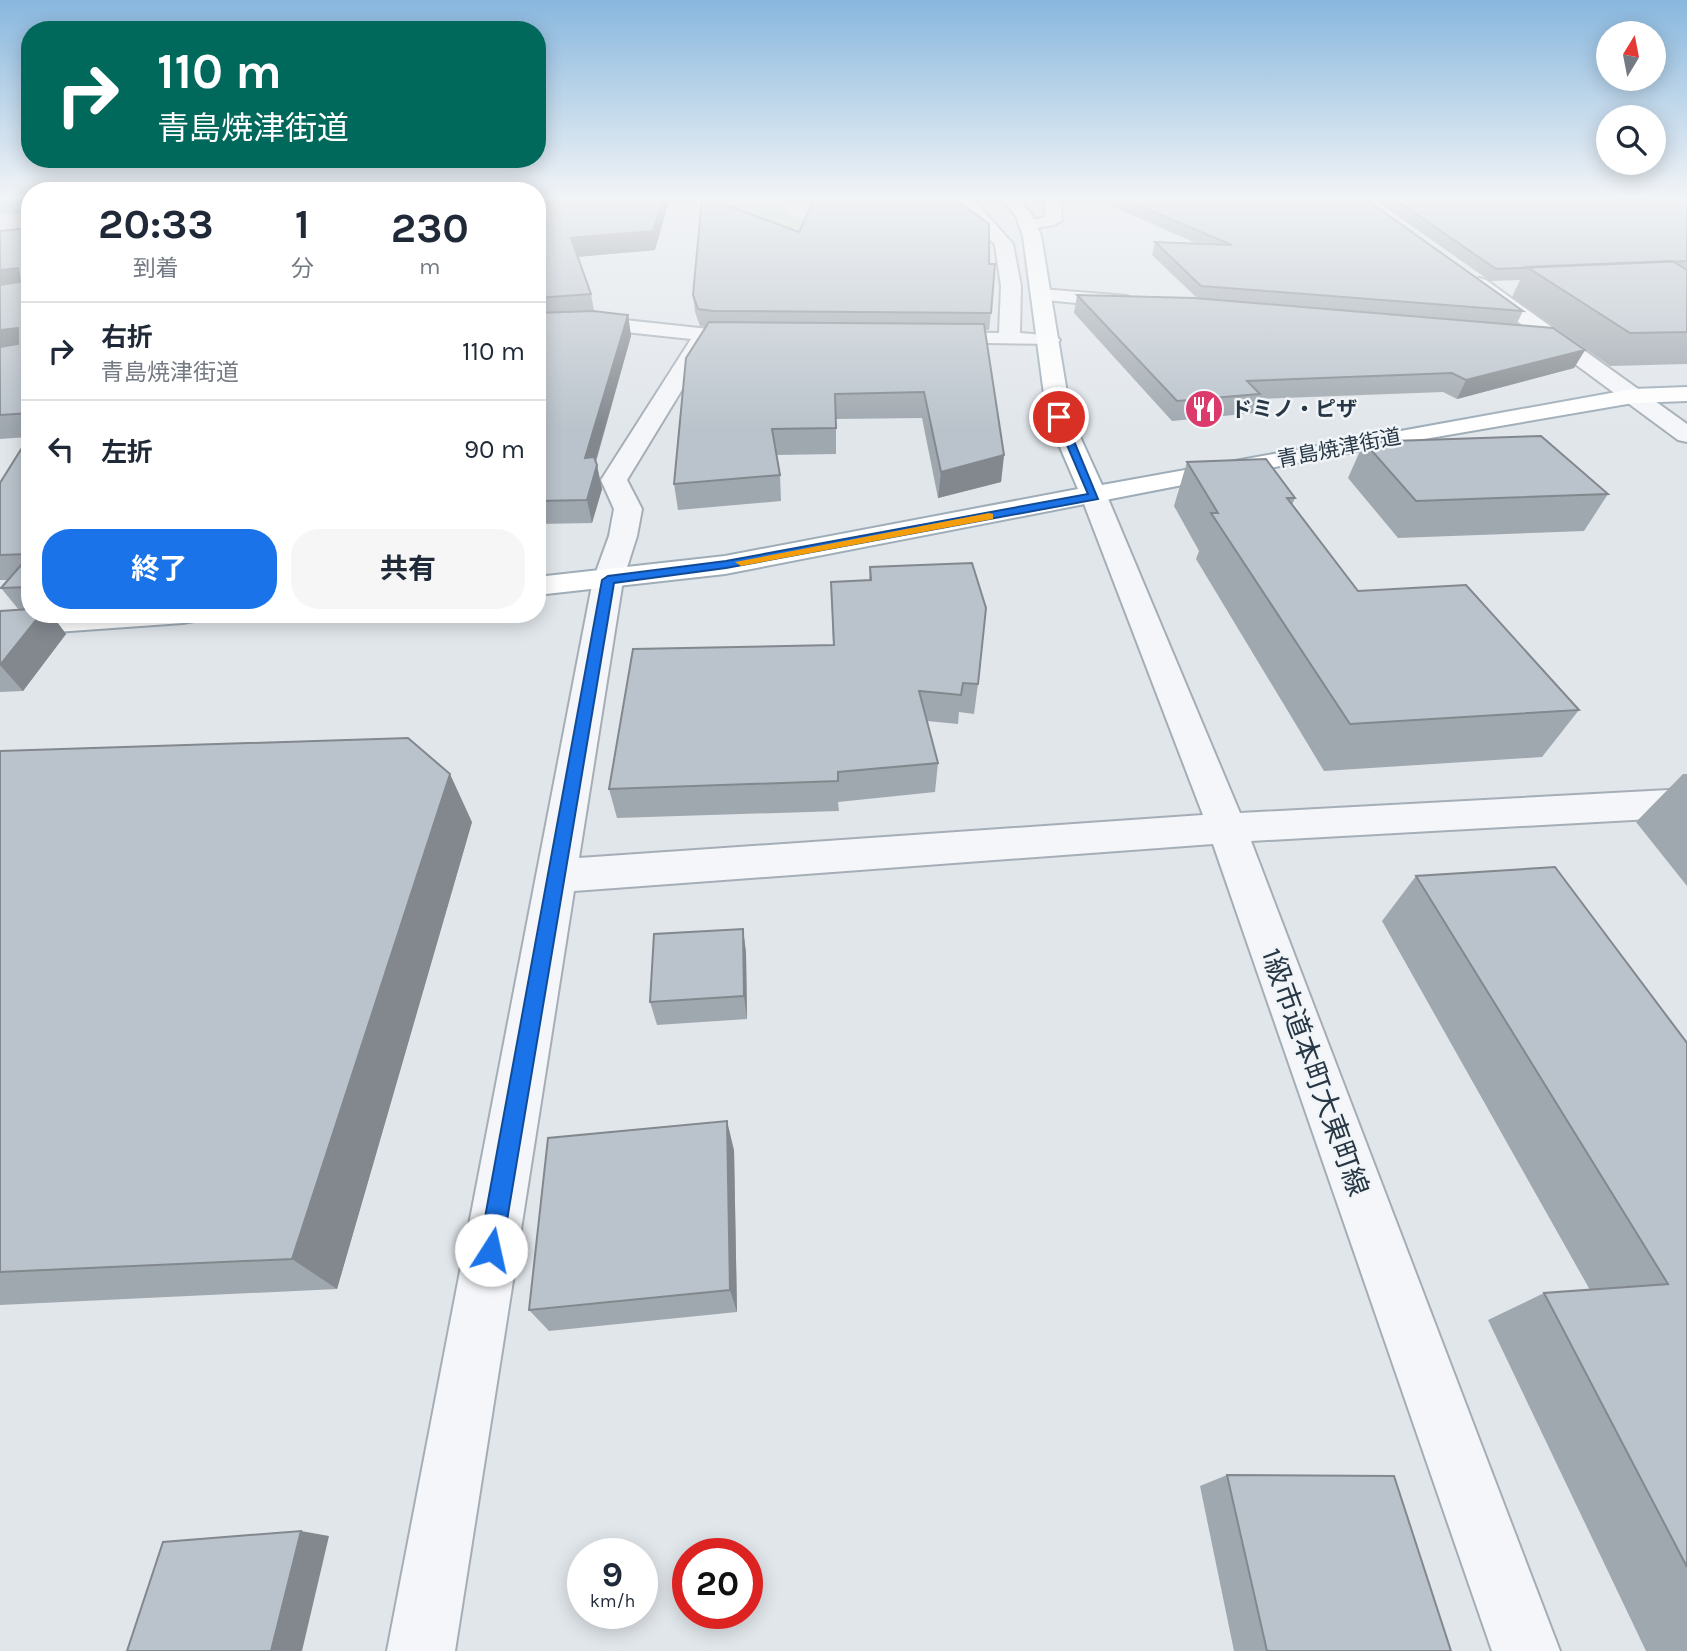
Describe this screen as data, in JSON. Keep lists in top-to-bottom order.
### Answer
{
  "streets": {
    "main road": ["青島焼津街道"],
    "street": ["1級市道本町大東町線"]
  },
  "crossings": [
    ["青島焼津街道", "1級市道本町大東町線"]
  ],
  "places": {
    "restaurant": ["ドミノ・ピザ"]
  },
  "north": "top",
  "page": {
    "turn": ["110 m", "青島焼津街道"],
    "eta": [
      "20:33",
      "到着",
      "1",
      "分",
      "230",
      "m"
    ],
    "list": [
      {
        "name": "右折",
        "note": "青島焼津街道",
        "value": "110 m"
      },
      {
        "name": "左折",
        "value": "90 m"
      }
    ],
    "buttons": ["終了", "共有"],
    "speed": "9 km/h",
    "limit": "20"
  }
}
